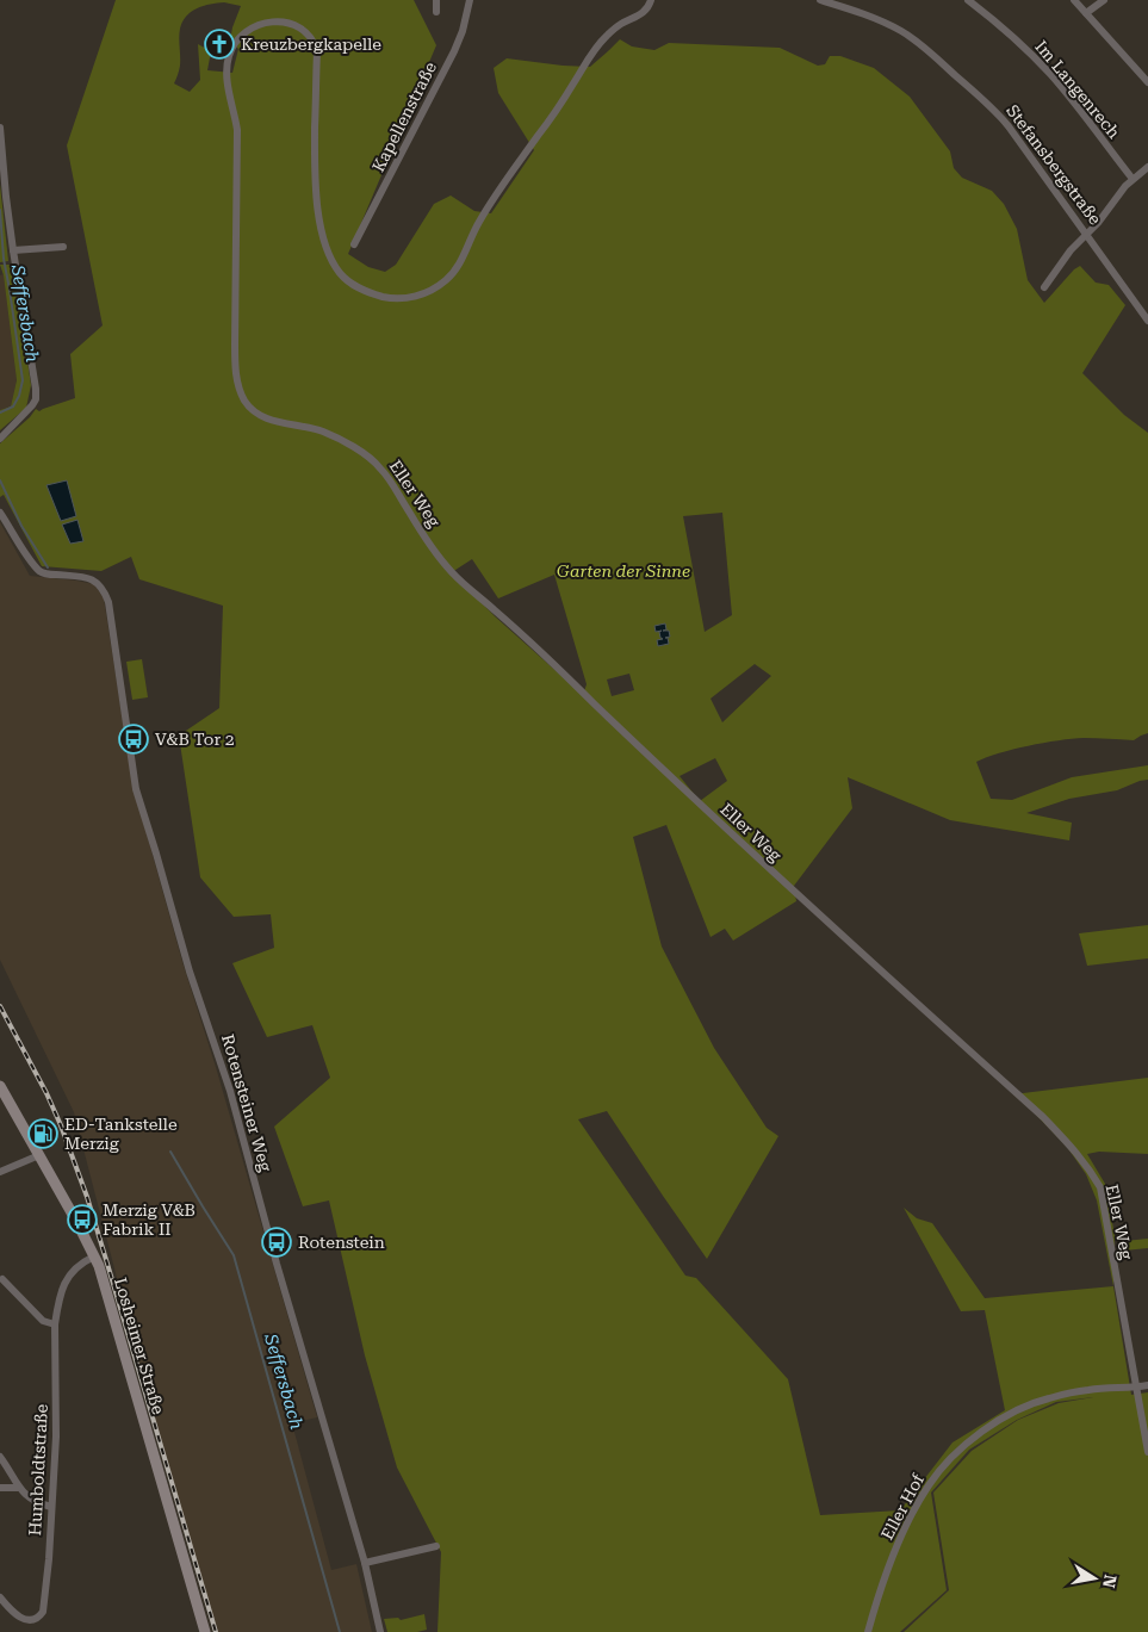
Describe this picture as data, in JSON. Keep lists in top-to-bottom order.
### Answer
{
  "streets": {
    "main road": ["Losheimer Straße"],
    "street": [
      "Im Langenrech",
      "Kapellenstraße",
      "Stefansbergstraße",
      "Eller Weg",
      "Rotensteiner Weg",
      "Humboldtstraße",
      "Eller Hof"
    ]
  },
  "crossings": [
    ["Eller Weg", "Eller Hof"],
    ["Losheimer Straße", "Humboldtstraße"]
  ],
  "water": ["Seffersbach"],
  "parks": ["Garten der Sinne"],
  "places": {
    "church": ["Kreuzbergkapelle"],
    "bus stop": ["V&B Tor 2", "Merzig V&B Fabrik II", "Rotenstein"],
    "fuel station": ["ED-Tankstelle Merzig"]
  },
  "north": "right"
}
